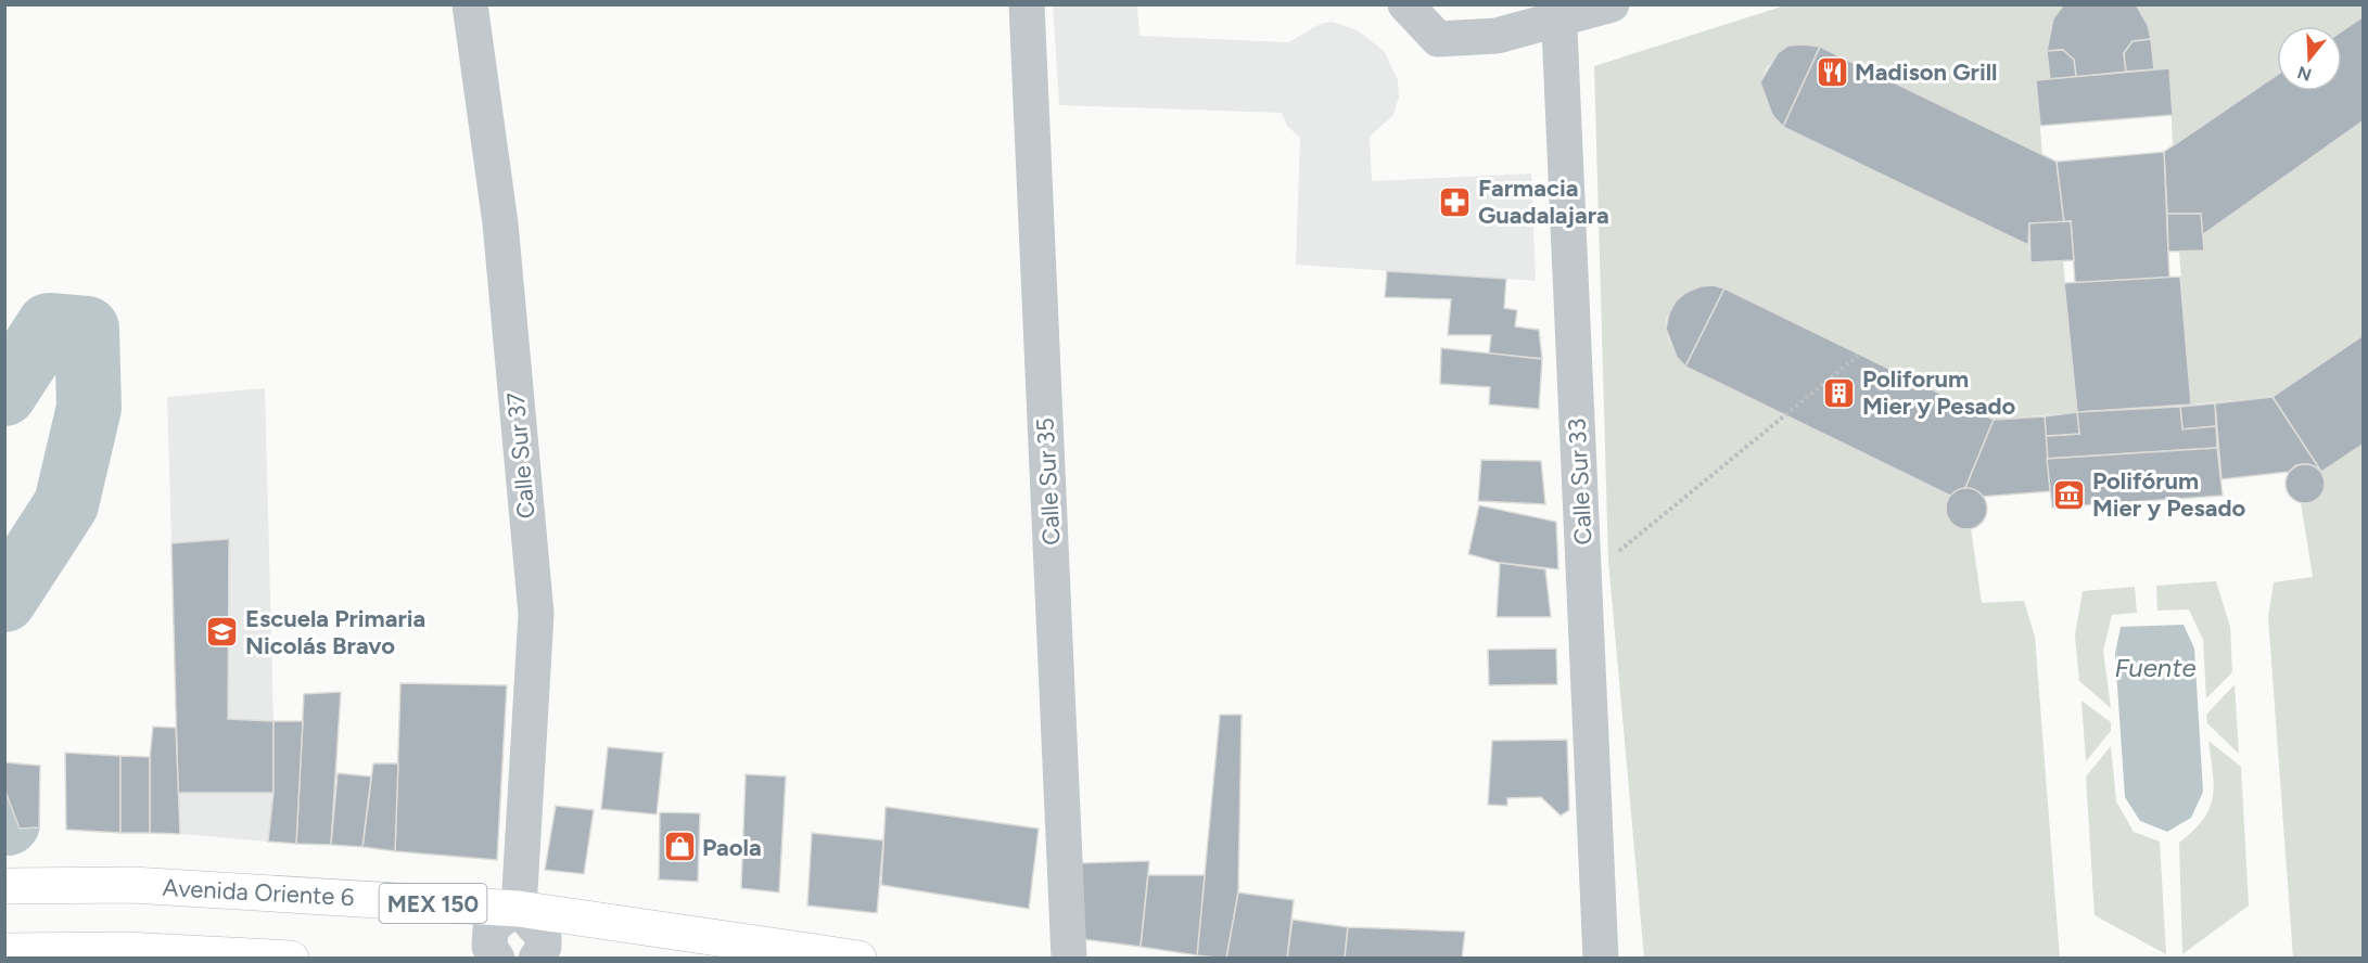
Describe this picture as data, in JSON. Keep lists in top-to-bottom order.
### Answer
{
  "streets": {
    "main road": ["Avenida Oriente 6", "MEX 150"],
    "street": ["Calle Sur 37", "Calle Sur 35", "Calle Sur 33"]
  },
  "crossings": [
    ["Calle Sur 37", "Avenida Oriente 6"]
  ],
  "water": ["Fuente"],
  "places": {
    "restaurant": ["Madison Grill"],
    "pharmacy": ["Farmacia Guadalajara"],
    "building": ["Poliforum Mier y Pesado"],
    "museum": ["Polifórum Mier y Pesado"],
    "school or university": ["Escuela Primaria Nicolás Bravo"],
    "shop": ["Paola"]
  },
  "north": "bottom"
}
